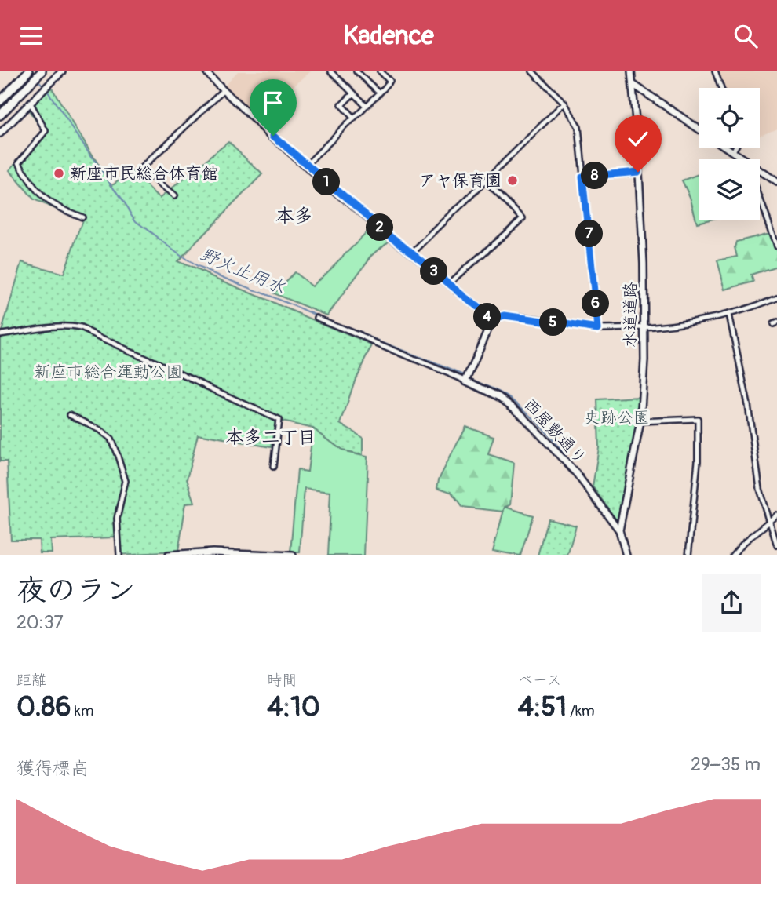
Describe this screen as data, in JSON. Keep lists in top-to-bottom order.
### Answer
{
  "streets": {
    "street": ["水道道路", "西屋敷通り"]
  },
  "crossings": [
    ["水道道路", "西屋敷通り"]
  ],
  "districts": ["本多", "本多二丁目"],
  "water": ["野火止用水"],
  "parks": ["新座市総合運動公園", "史跡公園"],
  "places": ["新座市民総合体育館", "アヤ保育園"],
  "page": {
    "header": "Kadence",
    "pins": [
      "8",
      "1",
      "2",
      "7",
      "3",
      "6",
      "4",
      "5"
    ],
    "heading": ["夜のラン", "20:37"],
    "stats": [
      ["距離", "0.86 km"],
      ["時間", "4:10"],
      ["ペース", "4:51 /km"]
    ],
    "chart": ["獲得標高", "29–35 m"]
  }
}
